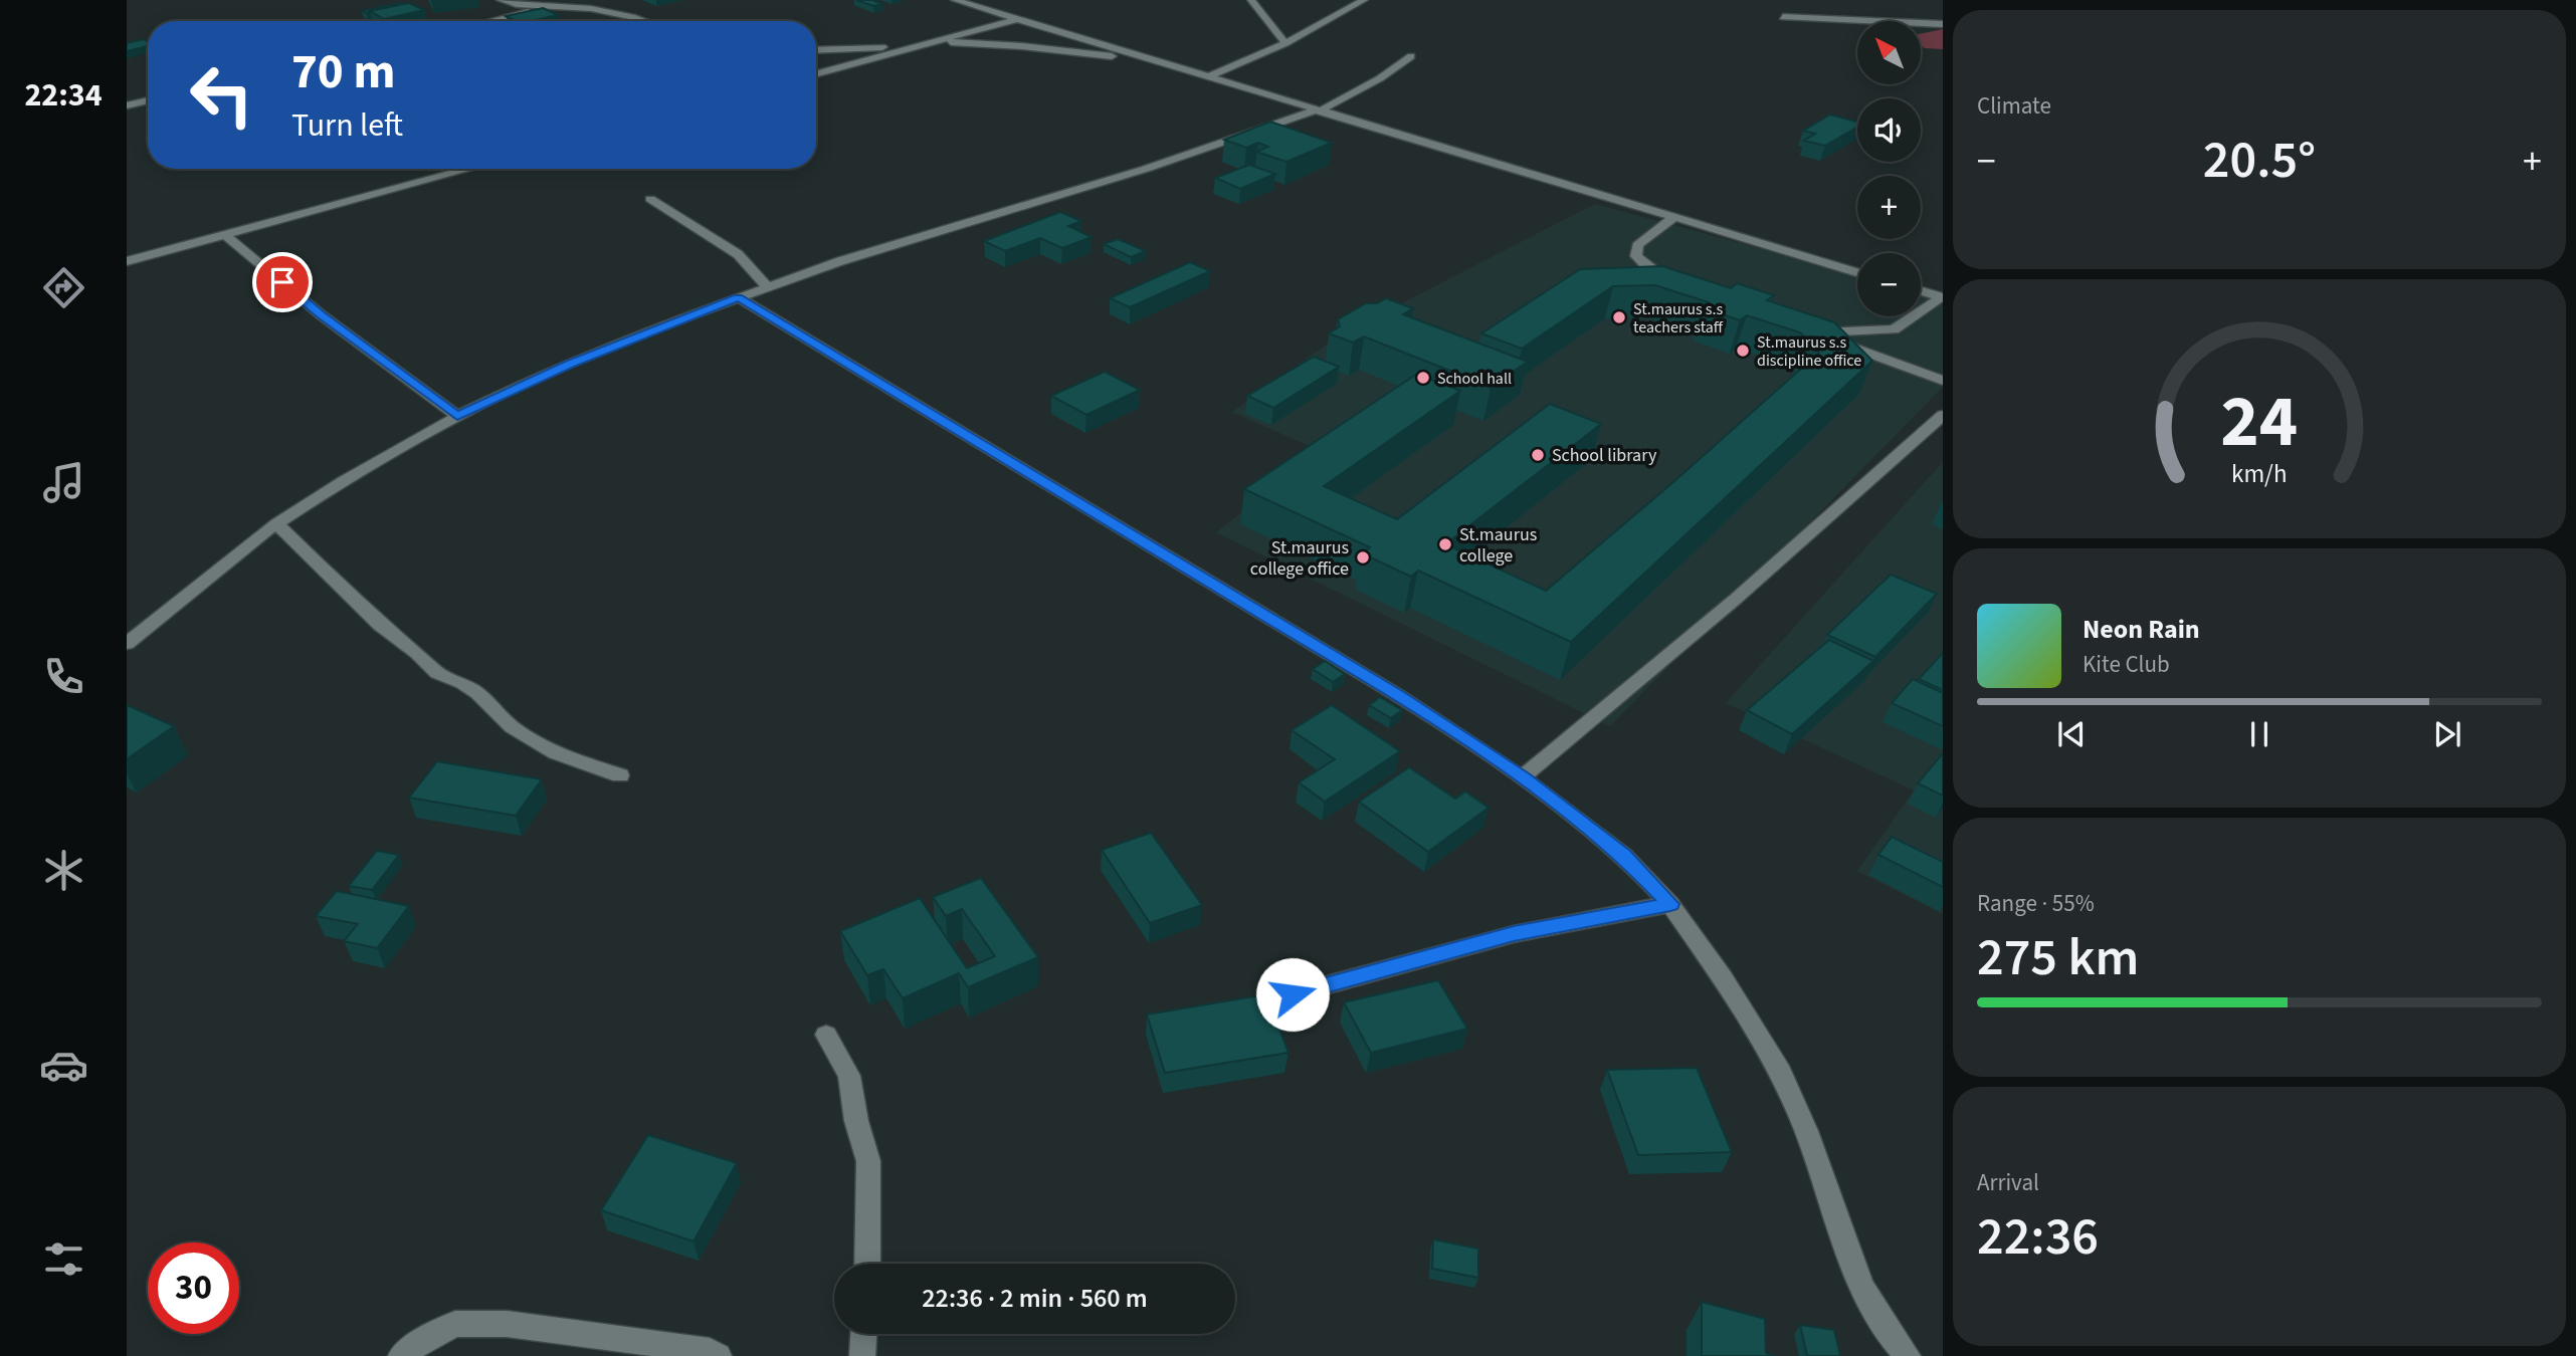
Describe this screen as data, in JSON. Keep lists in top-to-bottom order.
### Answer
{
  "places": [
    "St.maurus s.s teachers staff",
    "St.maurus s.s discipline office",
    "School hall",
    "School library",
    "St.maurus college",
    "St.maurus college office"
  ],
  "north": "top left",
  "page": {
    "tabs": "22:34",
    "tile": [
      "Climate",
      ["Range · 55%", "275 km"],
      ["Arrival", "22:36"]
    ],
    "map_buttons": ["+", "−"],
    "turn": ["70 m", "Turn left"],
    "heat": ["−", "20.5°", "+"],
    "song": ["Neon Rain", "Kite Club"],
    "limit": "30",
    "trip": "22:36 · 2 min · 560 m",
    "gauge": ["24", "km/h"]
  }
}
